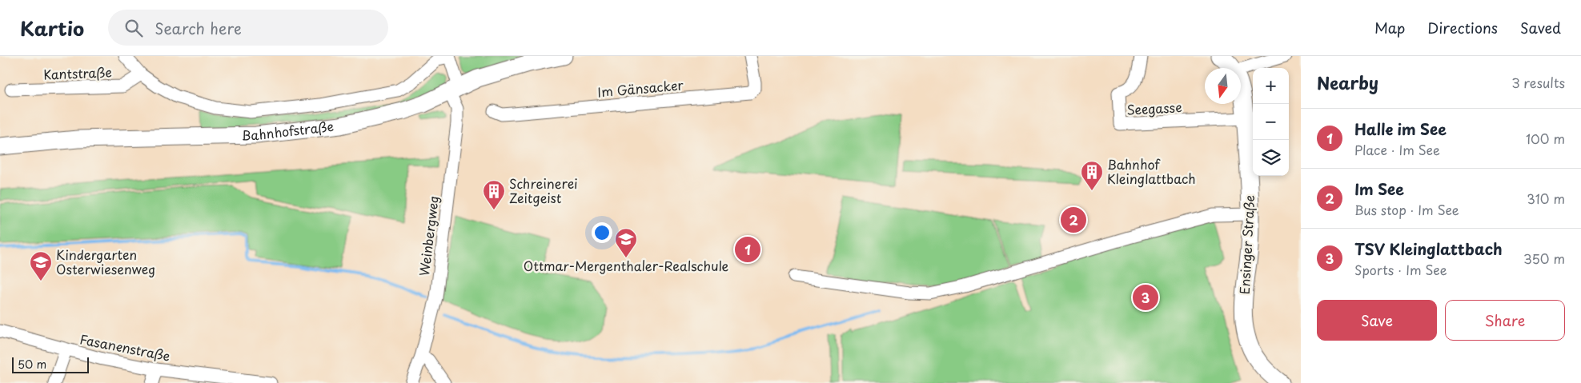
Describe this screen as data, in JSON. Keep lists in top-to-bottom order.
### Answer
{
  "streets": {
    "main road": ["Bahnhofstraße", "Ensinger Straße"],
    "street": [
      "Kantstraße",
      "Im Gänsacker",
      "Seegasse",
      "Weinbergweg",
      "Fasanenstraße"
    ]
  },
  "crossings": [
    ["Seegasse", "Ensinger Straße"],
    ["Bahnhofstraße", "Weinbergweg"]
  ],
  "places": {
    "building": ["Bahnhof Kleinglattbach", "Schreinerei Zeitgeist"],
    "school or university": ["Ottmar-Mergenthaler-Realschule", "Kindergarten Osterwiesenweg"]
  },
  "scale_bar": "50 m",
  "north": "bottom",
  "page": {
    "header": "Kartio",
    "search": "Search here",
    "nav": ["Map", "Directions", "Saved"],
    "heading": ["Nearby", "3 results"],
    "map_buttons": ["+", "−"],
    "list": [
      {
        "mark": "1",
        "name": "Halle im See",
        "note": "Place · Im See",
        "value": "100 m"
      },
      {
        "mark": "2",
        "name": "Im See",
        "note": "Bus stop · Im See",
        "value": "310 m"
      },
      {
        "mark": "3",
        "name": "TSV Kleinglattbach",
        "note": "Sports · Im See",
        "value": "350 m"
      }
    ],
    "pins": ["2", "1", "3"],
    "buttons": ["Save", "Share"],
    "scale": "50 m"
  }
}
